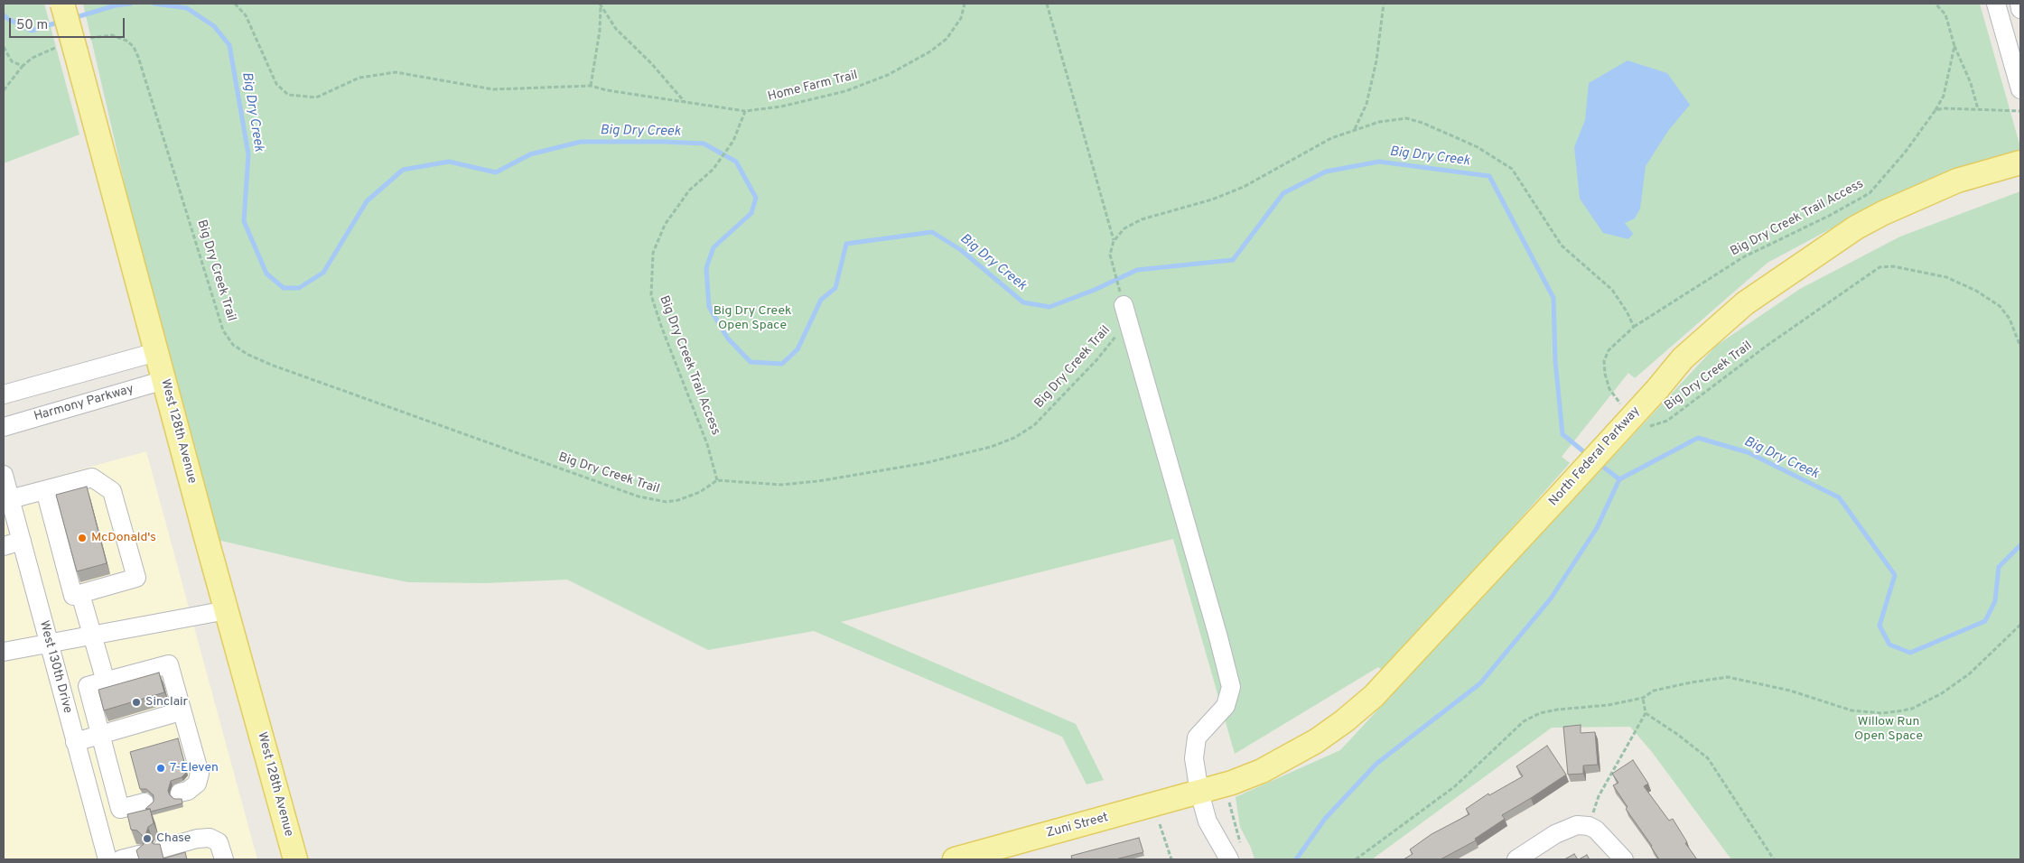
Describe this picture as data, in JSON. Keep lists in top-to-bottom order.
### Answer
{
  "streets": {
    "main road": ["West 128th Avenue", "North Federal Parkway", "Zuni Street"],
    "street": ["Harmony Parkway", "West 130th Drive"],
    "path": ["Home Farm Trail", "Big Dry Creek Trail Access", "Big Dry Creek Trail"]
  },
  "crossings": [
    ["Home Farm Trail", "Big Dry Creek Trail Access"],
    ["Big Dry Creek Trail Access", "Big Dry Creek Trail"],
    ["Harmony Parkway", "West 128th Avenue"],
    ["North Federal Parkway", "Zuni Street"]
  ],
  "water": ["Big Dry Creek"],
  "parks": ["Big Dry Creek Open Space", "Willow Run Open Space"],
  "places": [
    "McDonald's",
    "Sinclair",
    "7-Eleven",
    "Chase"
  ],
  "scale_bar": "50 m"
}
